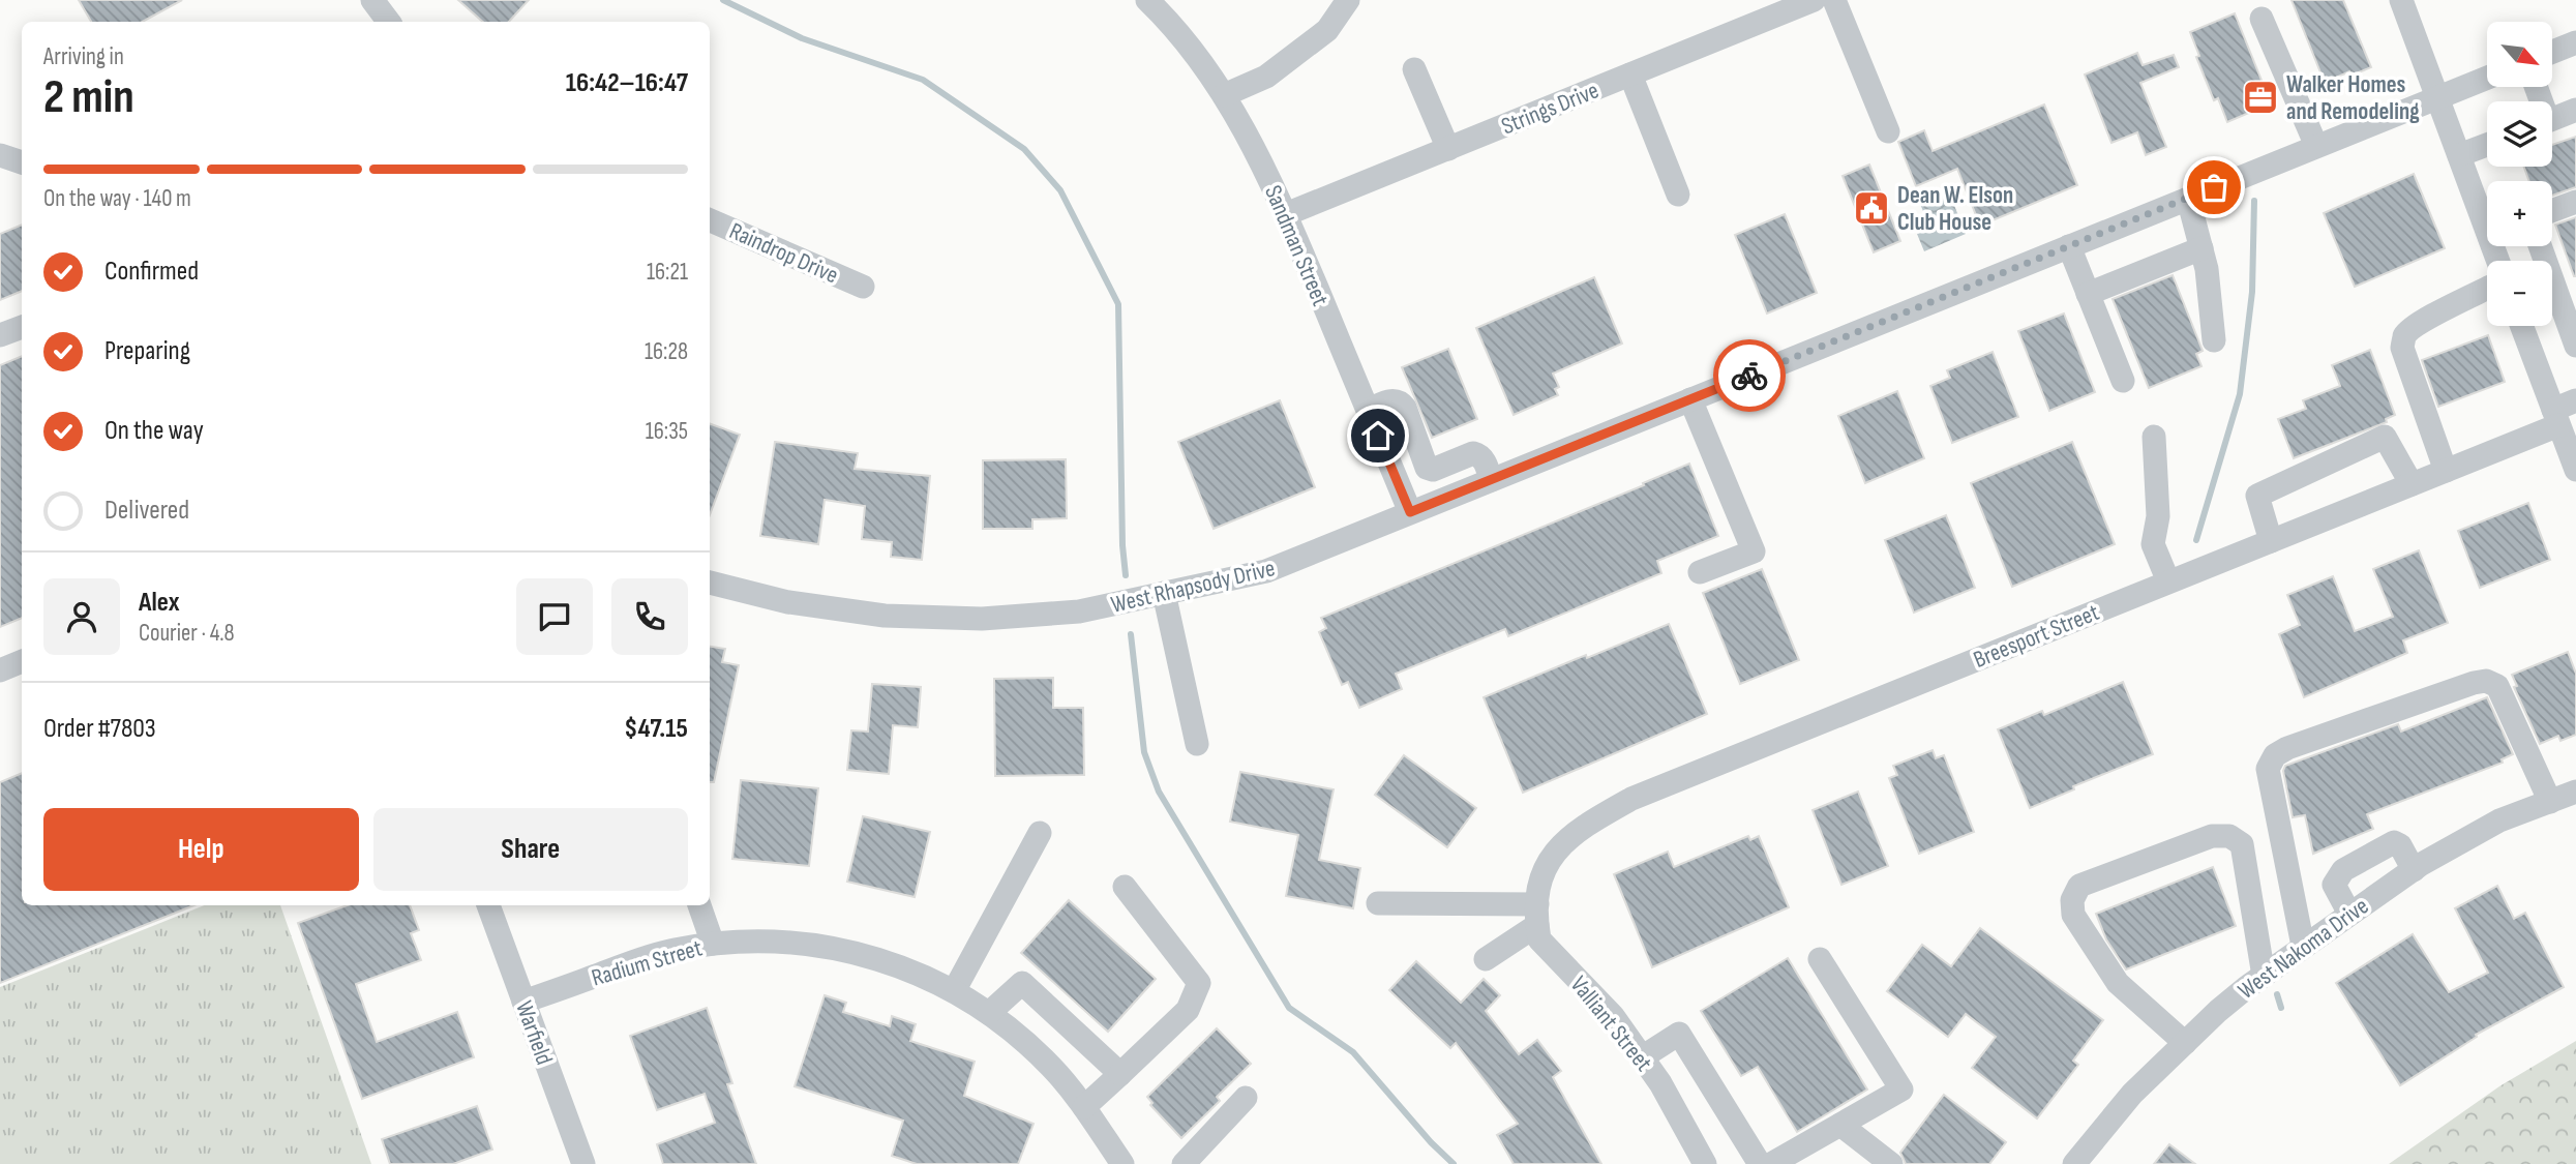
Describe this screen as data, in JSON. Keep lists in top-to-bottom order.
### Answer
{
  "streets": {
    "street": [
      "Strings Drive",
      "Sandman Street",
      "Raindrop Drive",
      "West Rhapsody Drive",
      "Breesport Street",
      "West Nakoma Drive",
      "Radium Street",
      "Valliant Street",
      "Warfield"
    ]
  },
  "crossings": [
    ["Strings Drive", "Sandman Street"],
    ["Sandman Street", "West Rhapsody Drive"],
    ["Breesport Street", "Valliant Street"],
    ["Radium Street", "Warfield"]
  ],
  "places": {
    "office": ["Walker Homes and Remodeling"],
    "public building": ["Dean W. Elson Club House"]
  },
  "north": "bottom right",
  "page": {
    "map_buttons": ["+", "−"],
    "heading": ["2 min", "Arriving in", "16:42–16:47"],
    "panel": [
      "Alex",
      "Courier · 4.8",
      "Order #7803",
      "$47.15"
    ],
    "bar": "On the way · 140 m",
    "list": [
      ["Confirmed", "16:21"],
      ["Preparing", "16:28"],
      ["On the way", "16:35"],
      "Delivered"
    ],
    "buttons": ["Help", "Share"]
  }
}
